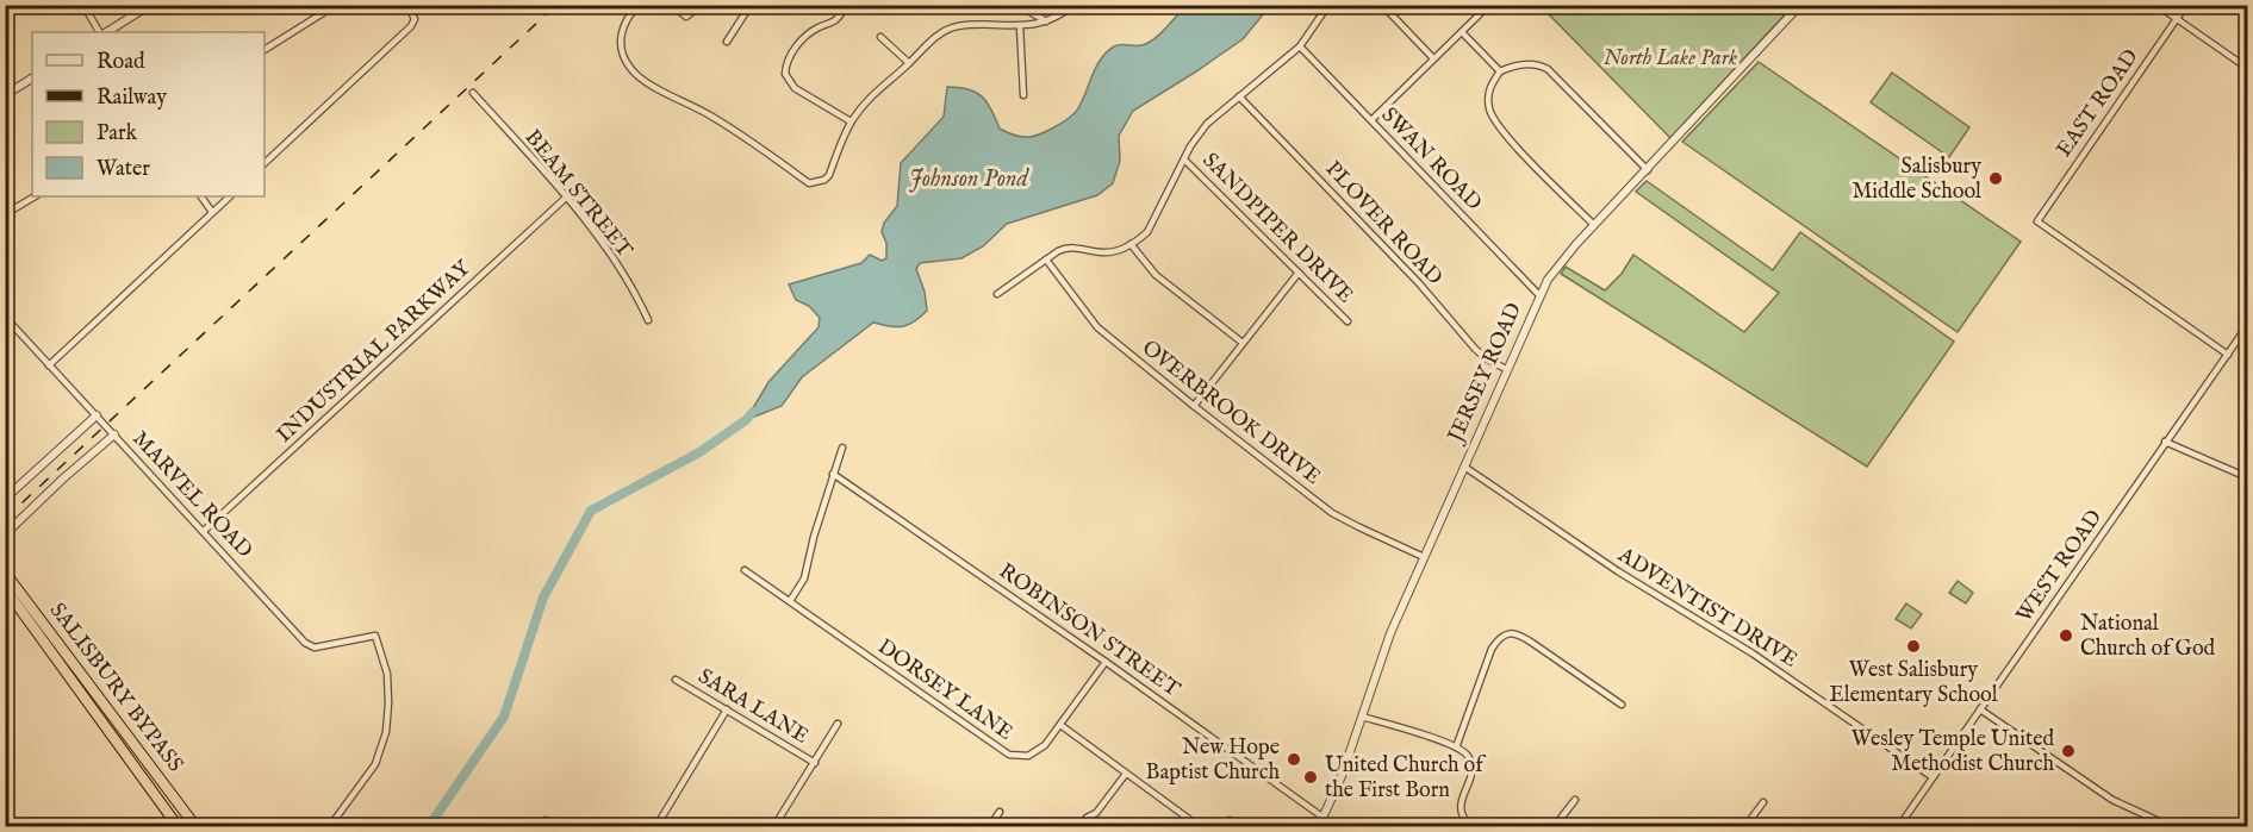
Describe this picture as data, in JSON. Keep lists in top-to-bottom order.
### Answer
{
  "streets": {
    "highway": ["SALISBURY BYPASS"],
    "street": [
      "EAST ROAD",
      "SWAN ROAD",
      "BEAM STREET",
      "PLOVER ROAD",
      "SANDPIPER DRIVE",
      "INDUSTRIAL PARKWAY",
      "JERSEY ROAD",
      "OVERBROOK DRIVE",
      "MARVEL ROAD",
      "WEST ROAD",
      "ADVENTIST DRIVE",
      "ROBINSON STREET",
      "DORSEY LANE",
      "SARA LANE"
    ]
  },
  "crossings": [
    ["EAST ROAD", "WEST ROAD"],
    ["SWAN ROAD", "JERSEY ROAD"],
    ["BEAM STREET", "INDUSTRIAL PARKWAY"],
    ["PLOVER ROAD", "JERSEY ROAD"],
    ["INDUSTRIAL PARKWAY", "MARVEL ROAD"],
    ["JERSEY ROAD", "OVERBROOK DRIVE"],
    ["JERSEY ROAD", "ADVENTIST DRIVE"],
    ["JERSEY ROAD", "ROBINSON STREET"],
    ["WEST ROAD", "ADVENTIST DRIVE"],
    ["ROBINSON STREET", "DORSEY LANE"]
  ],
  "water": ["Johnson Pond"],
  "parks": ["North Lake Park"],
  "places": [
    "Salisbury Middle School",
    "National Church of God",
    "West Salisbury Elementary School",
    "Wesley Temple United Methodist Church",
    "New Hope Baptist Church",
    "United Church of the First Born"
  ],
  "legend": [
    "Road",
    "Railway",
    "Park",
    "Water"
  ]
}
